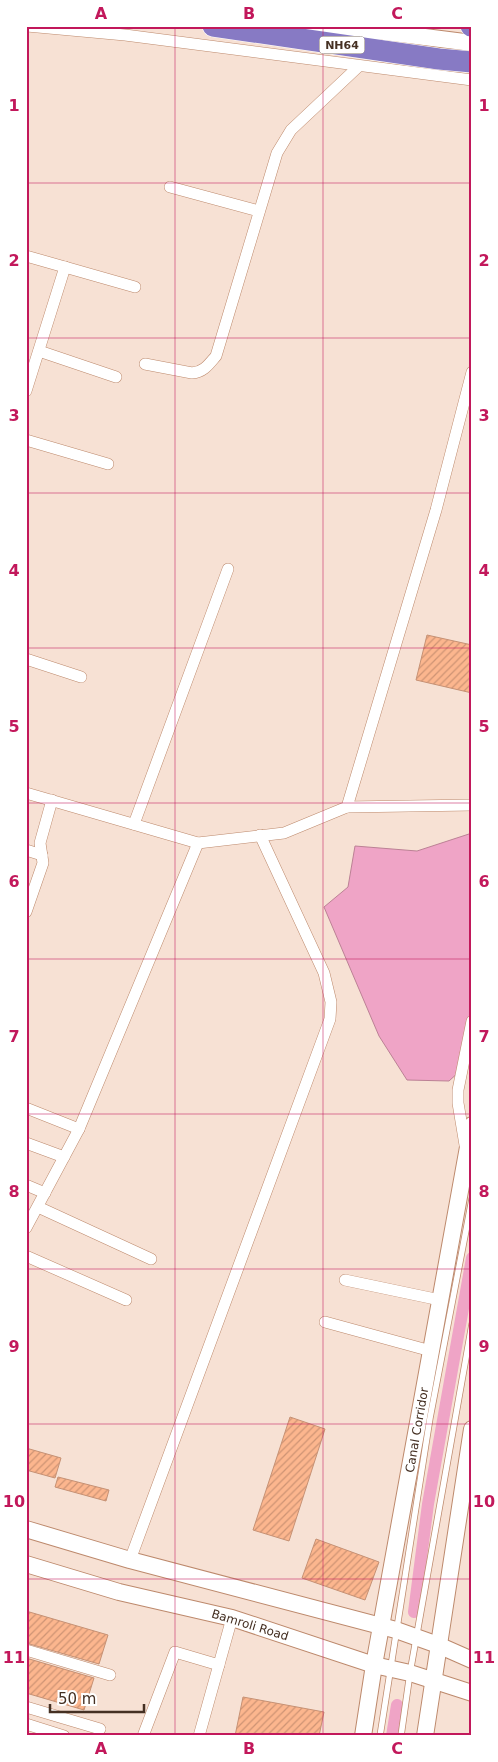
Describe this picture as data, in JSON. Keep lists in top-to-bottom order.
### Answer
{
  "streets": {
    "highway": ["NH64"],
    "street": ["Canal Corridor", "Bamroli Road"]
  },
  "crossings": [
    ["Canal Corridor", "Bamroli Road"]
  ],
  "scale_bar": "50 m",
  "grid": {
    "columns": ["A", "B", "C"],
    "rows": [
      "1",
      "2",
      "3",
      "4",
      "5",
      "6",
      "7",
      "8",
      "9",
      "10",
      "11"
    ]
  }
}
